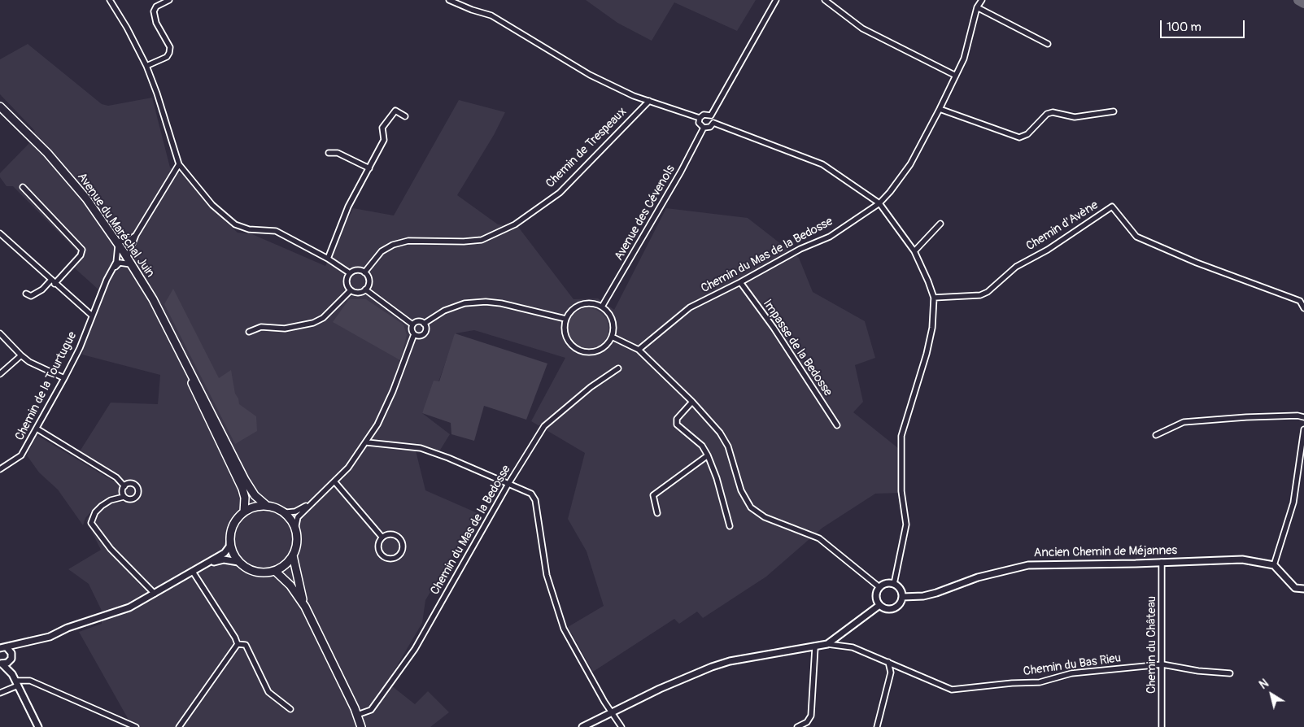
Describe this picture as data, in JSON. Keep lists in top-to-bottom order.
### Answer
{
  "streets": {
    "main road": ["Avenue du Maréchal Juin"],
    "street": [
      "Chemin de Trespeaux",
      "Avenue des Cévenols",
      "Chemin d'Avène",
      "Chemin du Mas de la Bedosse",
      "Impasse de la Bedosse",
      "Chemin de la Tourtugue",
      "Ancien Chemin de Méjannes",
      "Chemin du Château",
      "Chemin du Bas Rieu"
    ]
  },
  "crossings": [
    ["Avenue du Maréchal Juin", "Chemin de la Tourtugue"],
    ["Chemin du Mas de la Bedosse", "Impasse de la Bedosse"],
    ["Ancien Chemin de Méjannes", "Chemin du Château"],
    ["Chemin du Château", "Chemin du Bas Rieu"]
  ],
  "scale_bar": "100 m",
  "north": "top left"
}
